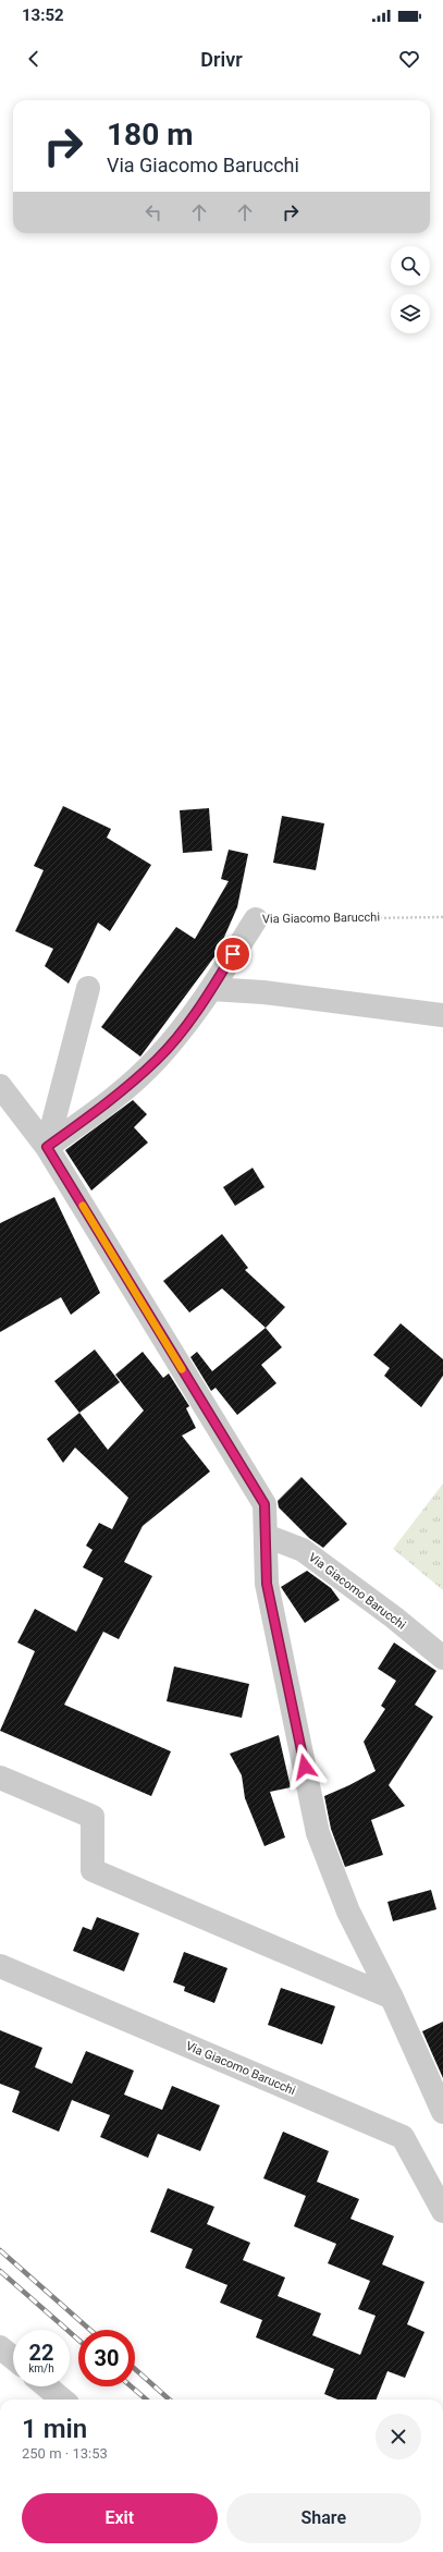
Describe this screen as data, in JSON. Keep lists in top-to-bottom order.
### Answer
{
  "streets": {
    "street": ["Via Giacomo Barucchi"]
  },
  "page": {
    "status": "13:52",
    "header": "Drivr",
    "turn": ["180 m", "Via Giacomo Barucchi"],
    "speed": "22 km/h",
    "limit": "30",
    "heading": ["1 min", "250 m · 13:53"],
    "buttons": ["Exit", "Share"]
  }
}
